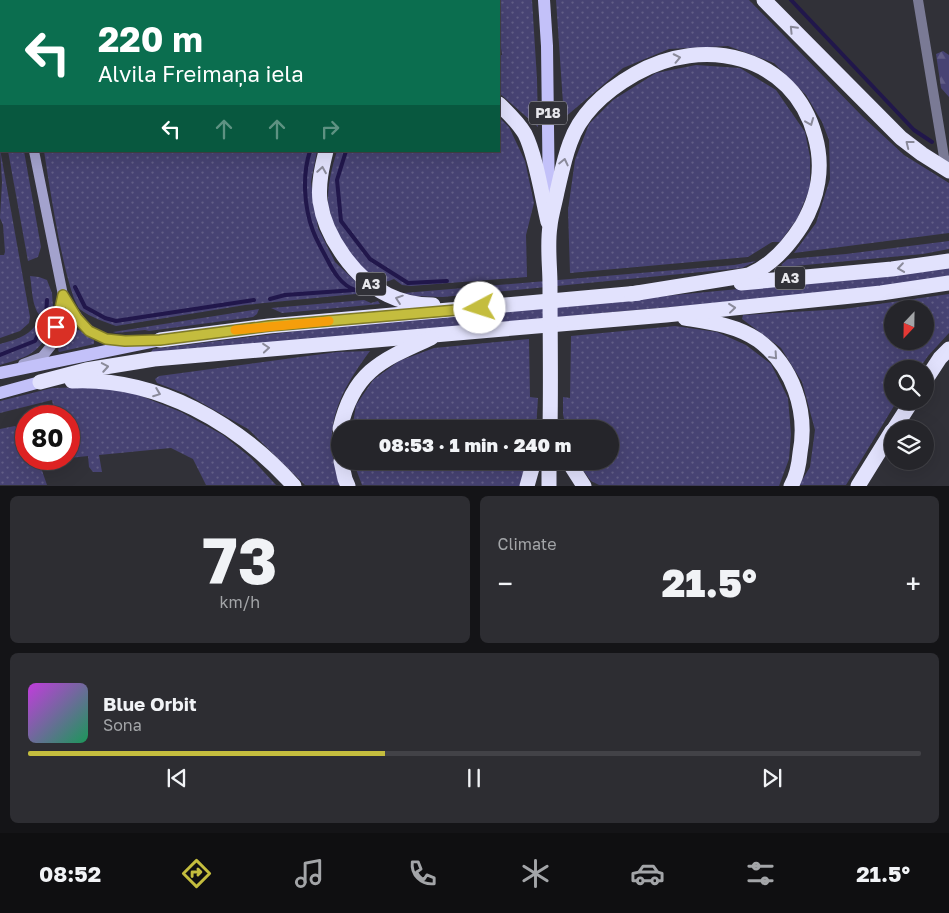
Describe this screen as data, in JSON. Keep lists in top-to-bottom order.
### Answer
{
  "streets": {
    "highway": ["A3"],
    "main road": ["P18"]
  },
  "north": "bottom",
  "page": {
    "turn": ["220 m", "Alvila Freimaņa iela"],
    "limit": "80",
    "trip": "08:53 · 1 min · 240 m",
    "tile": [
      ["73", "km/h"],
      "Climate"
    ],
    "heat": ["−", "21.5°", "+"],
    "song": ["Blue Orbit", "Sona"],
    "tabs": ["08:52", "21.5°"]
  }
}
